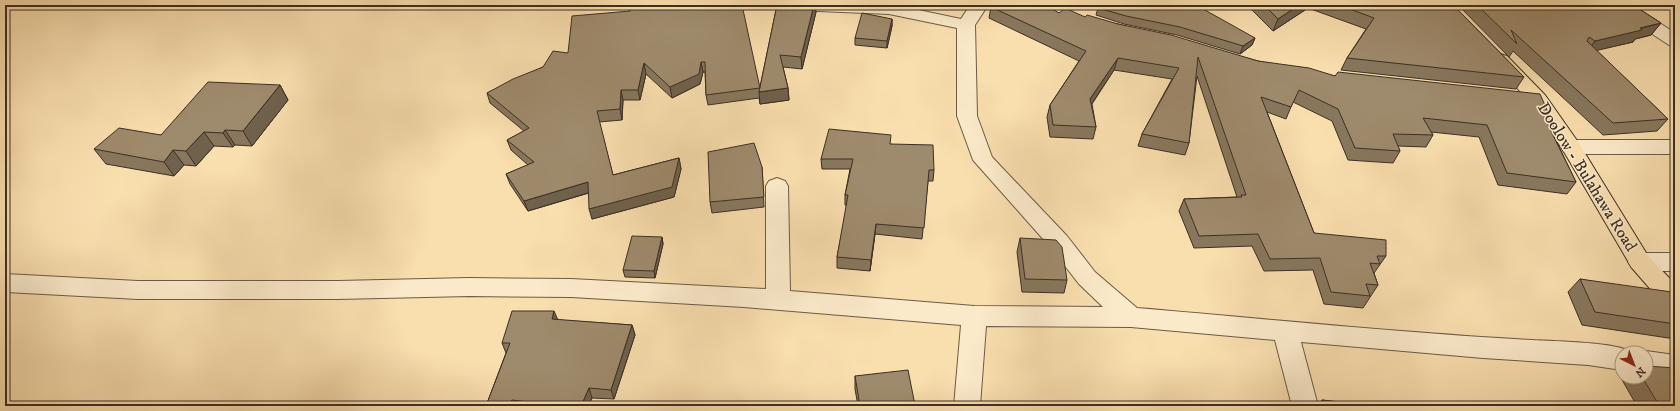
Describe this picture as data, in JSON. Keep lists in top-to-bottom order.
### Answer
{
  "streets": {
    "main road": ["Doolow - Bulahawa Road"]
  },
  "north": "bottom right"
}
